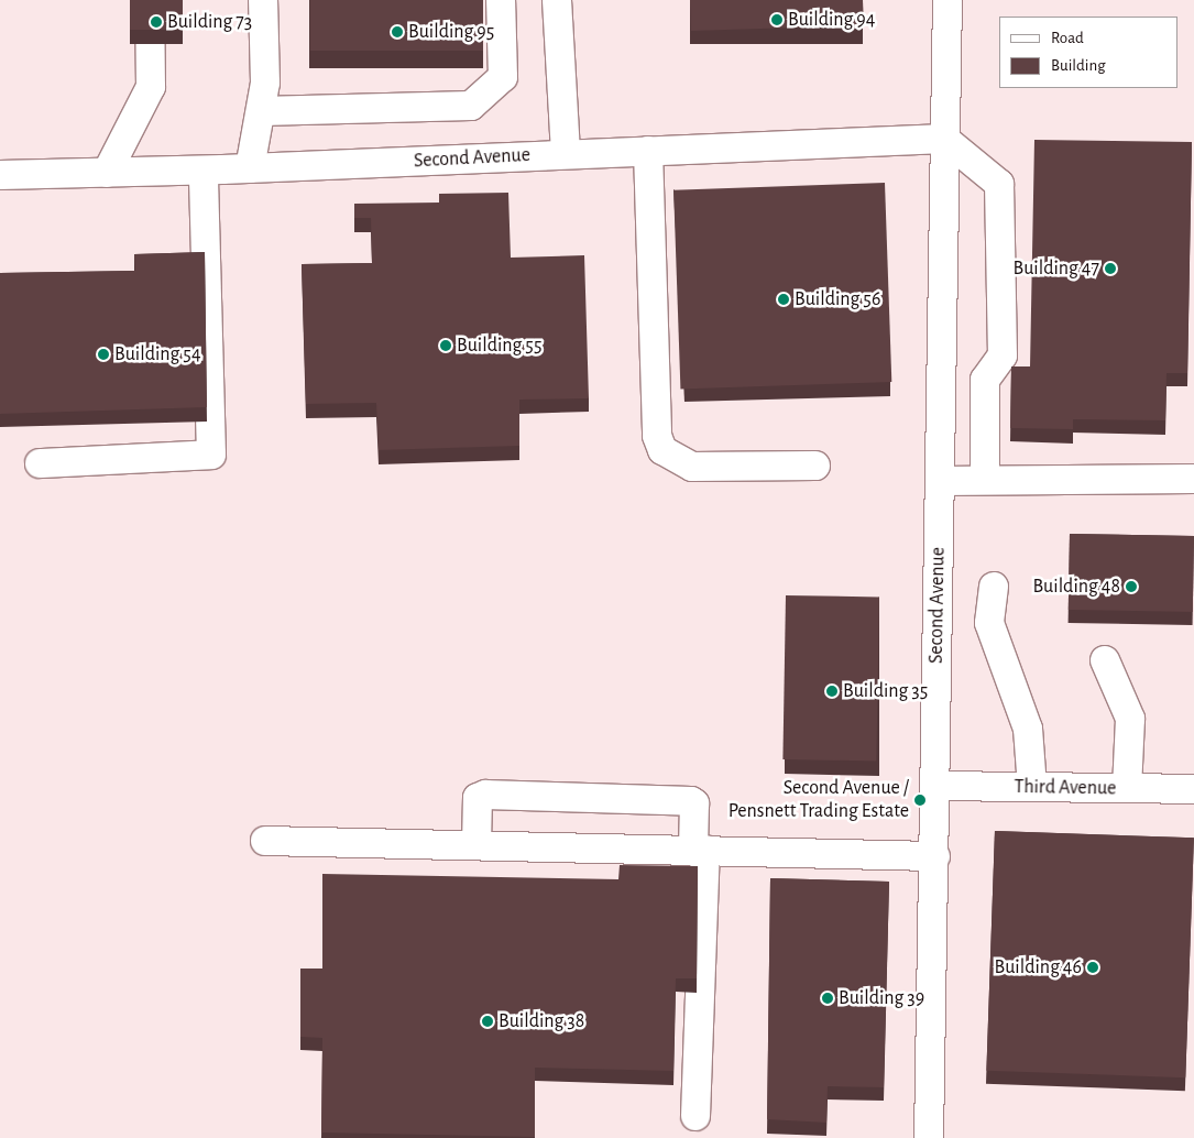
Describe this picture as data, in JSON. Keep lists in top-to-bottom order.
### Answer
{
  "streets": {
    "street": ["Second Avenue", "Third Avenue"]
  },
  "crossings": [
    ["Second Avenue", "Third Avenue"]
  ],
  "places": [
    "Building 94",
    "Building 73",
    "Building 95",
    "Building 47",
    "Building 56",
    "Building 55",
    "Building 54",
    "Building 48",
    "Building 35",
    "Second Avenue / Pensnett Trading Estate",
    "Building 46",
    "Building 39",
    "Building 38"
  ],
  "legend": ["Road", "Building"]
}
